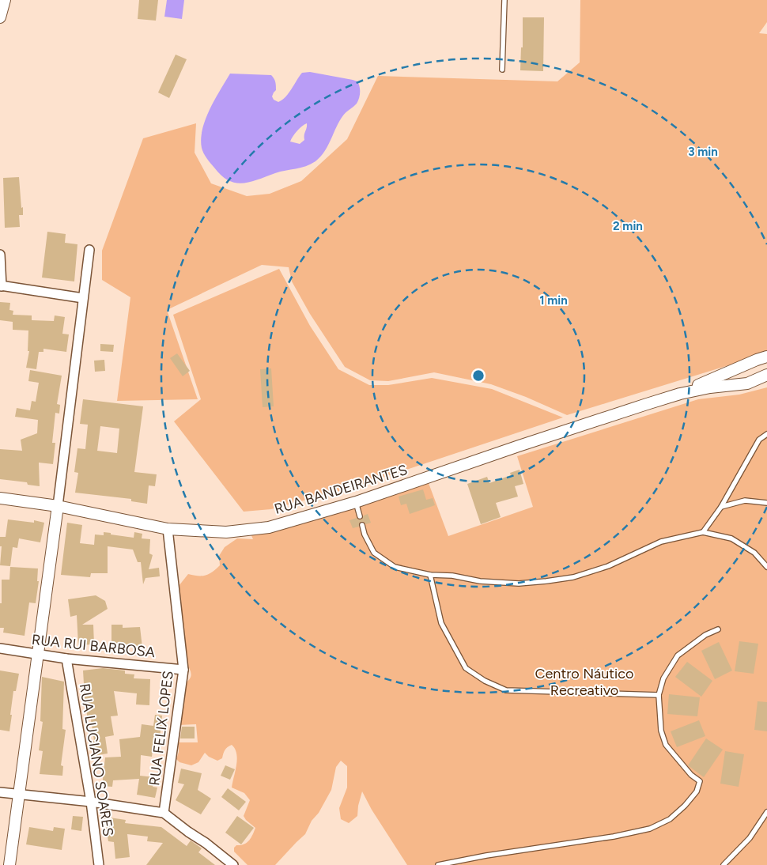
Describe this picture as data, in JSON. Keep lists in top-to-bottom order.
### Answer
{
  "streets": {
    "street": [
      "RUA BANDEIRANTES",
      "RUA RUI BARBOSA",
      "RUA FELIX LOPES",
      "RUA LUCIANO SOARES"
    ]
  },
  "crossings": [
    ["RUA BANDEIRANTES", "RUA FELIX LOPES"],
    ["RUA RUI BARBOSA", "RUA FELIX LOPES"],
    ["RUA RUI BARBOSA", "RUA LUCIANO SOARES"]
  ],
  "parks": ["Centro Náutico Recreativo"],
  "rings": ["3 min", "2 min", "1 min"]
}
